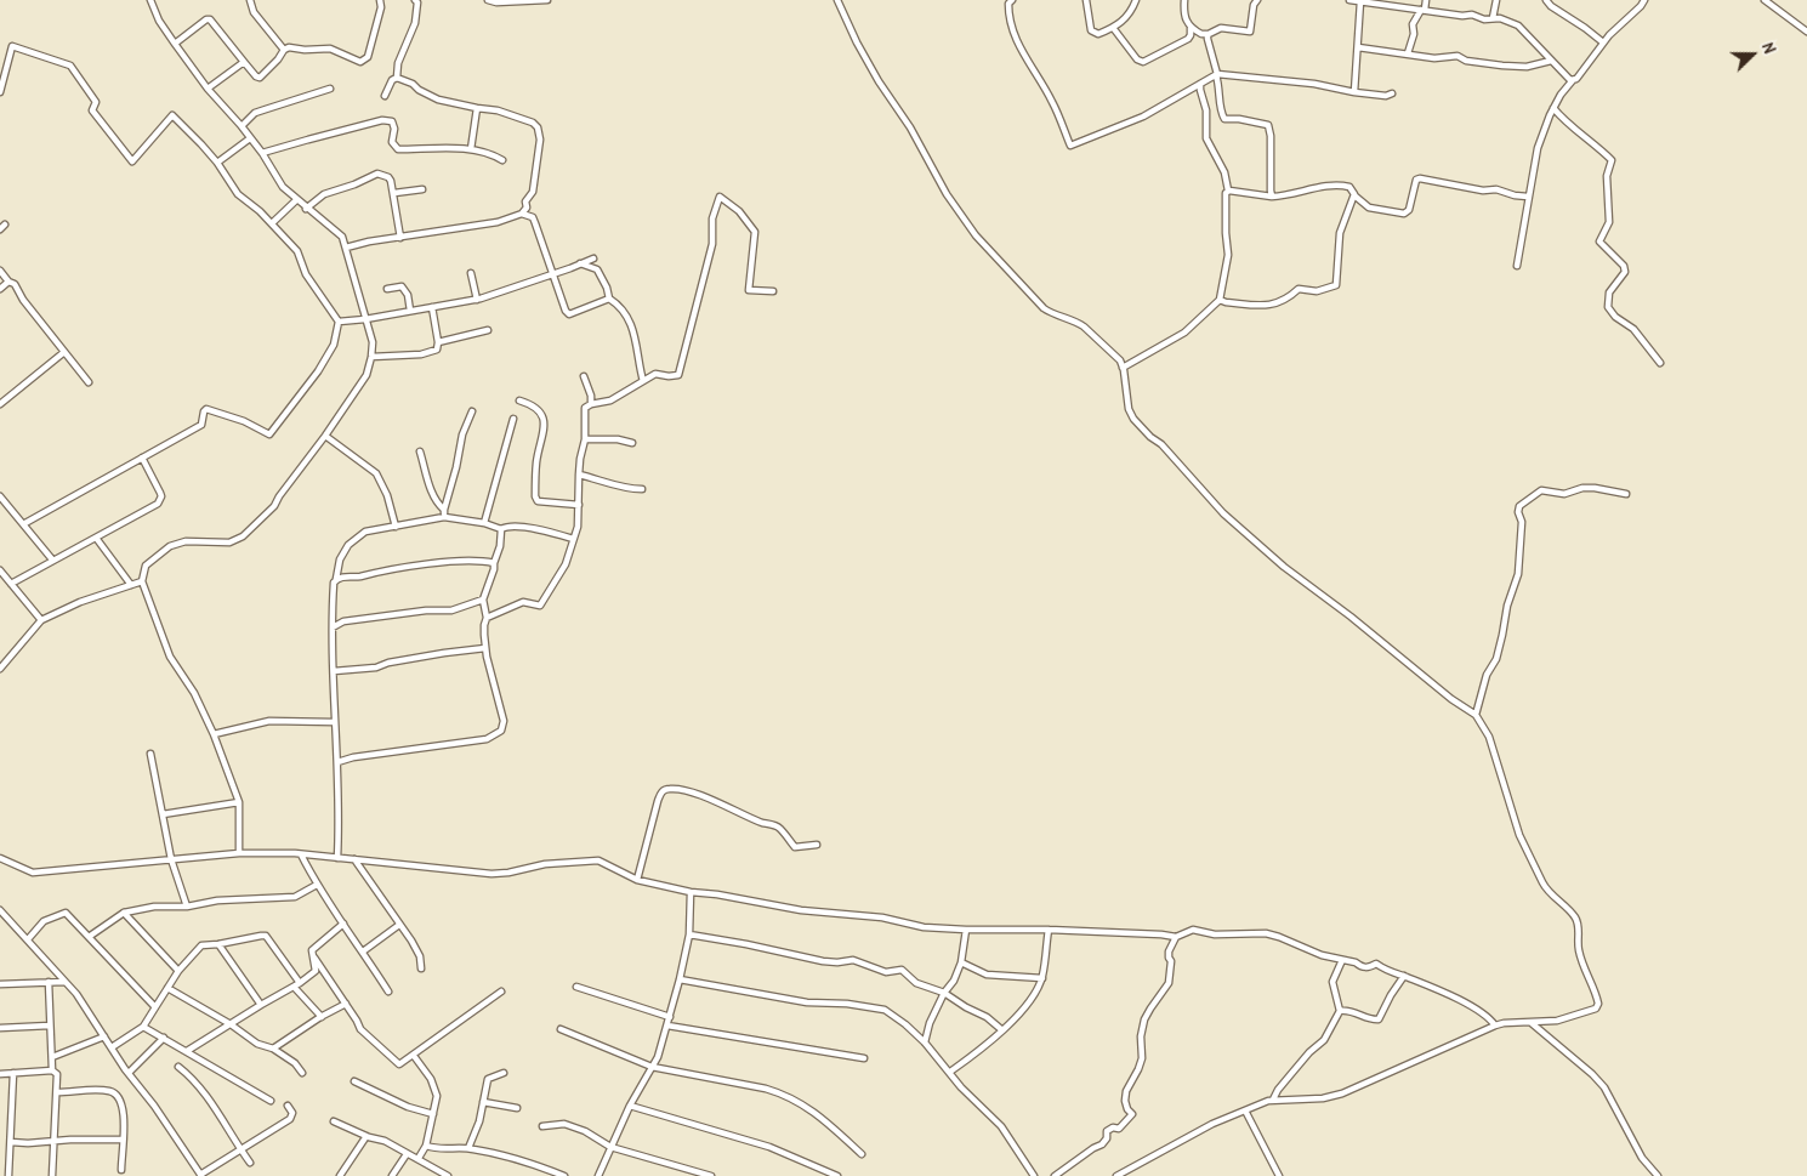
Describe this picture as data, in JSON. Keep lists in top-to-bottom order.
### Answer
{
  "north": "right"
}
